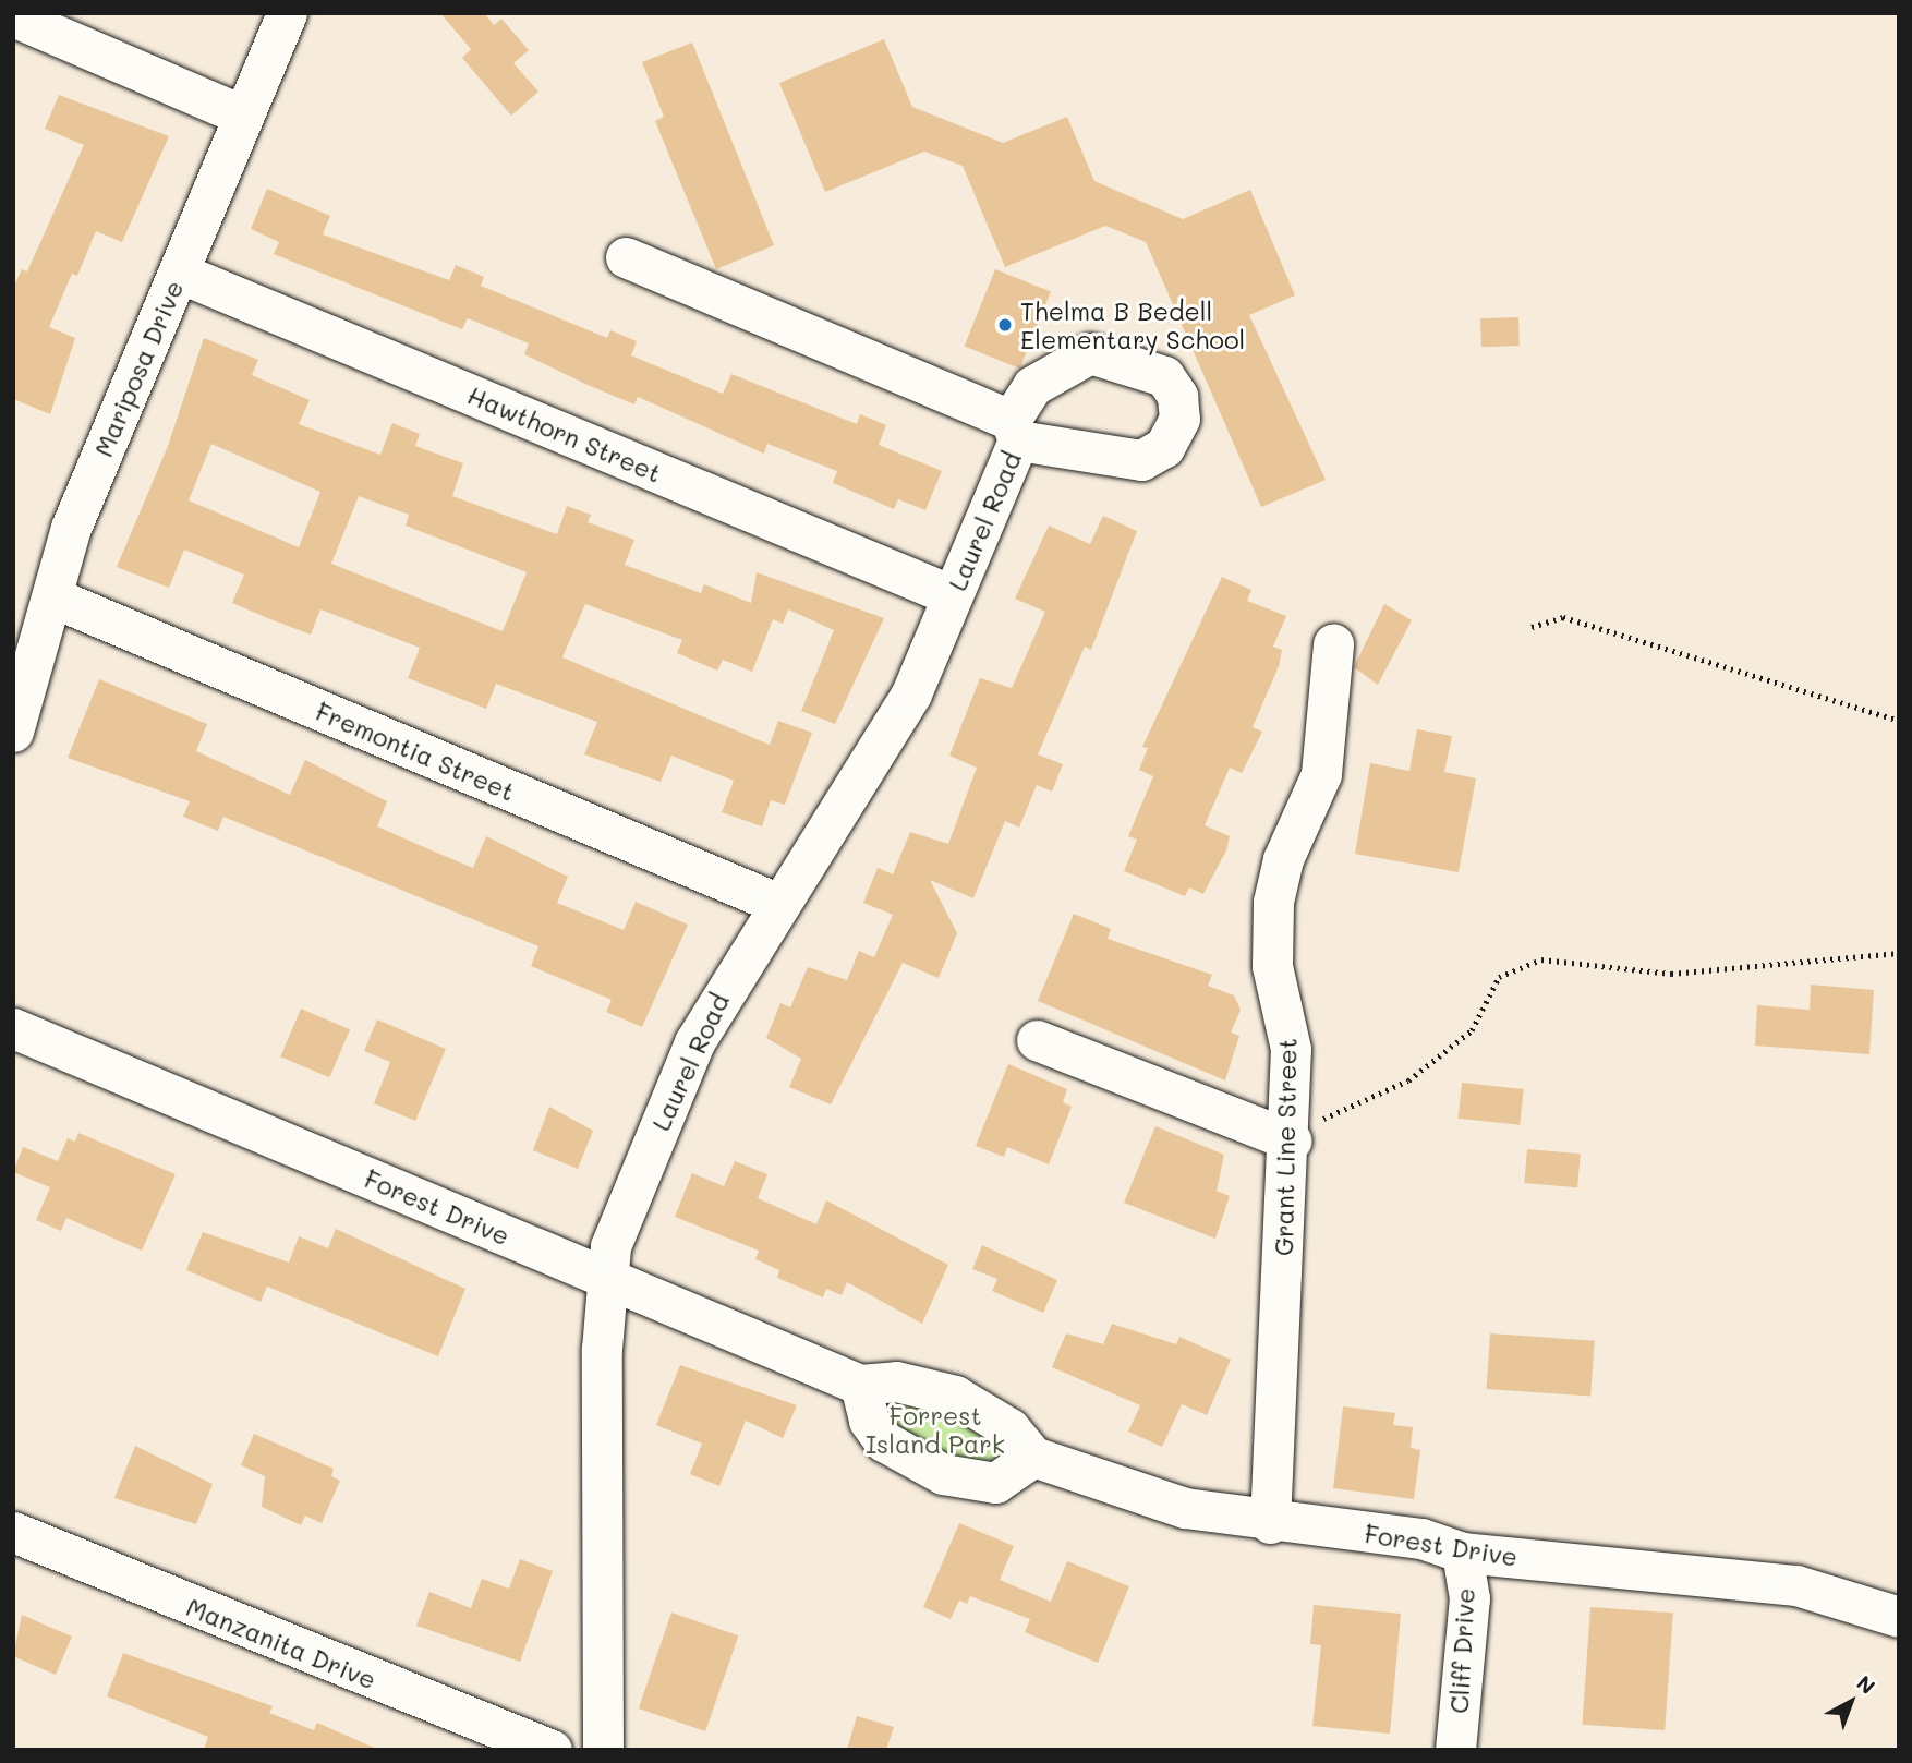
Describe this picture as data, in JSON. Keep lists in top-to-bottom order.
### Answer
{
  "streets": {
    "street": [
      "Mariposa Drive",
      "Hawthorn Street",
      "Laurel Road",
      "Fremontia Street",
      "Grant Line Street",
      "Forest Drive",
      "Manzanita Drive",
      "Cliff Drive"
    ]
  },
  "crossings": [
    ["Mariposa Drive", "Hawthorn Street"],
    ["Mariposa Drive", "Fremontia Street"],
    ["Hawthorn Street", "Laurel Road"],
    ["Laurel Road", "Fremontia Street"],
    ["Laurel Road", "Forest Drive"],
    ["Grant Line Street", "Forest Drive"],
    ["Forest Drive", "Cliff Drive"]
  ],
  "parks": ["Forrest Island Park"],
  "places": ["Thelma B Bedell Elementary School"],
  "north": "top right"
}
